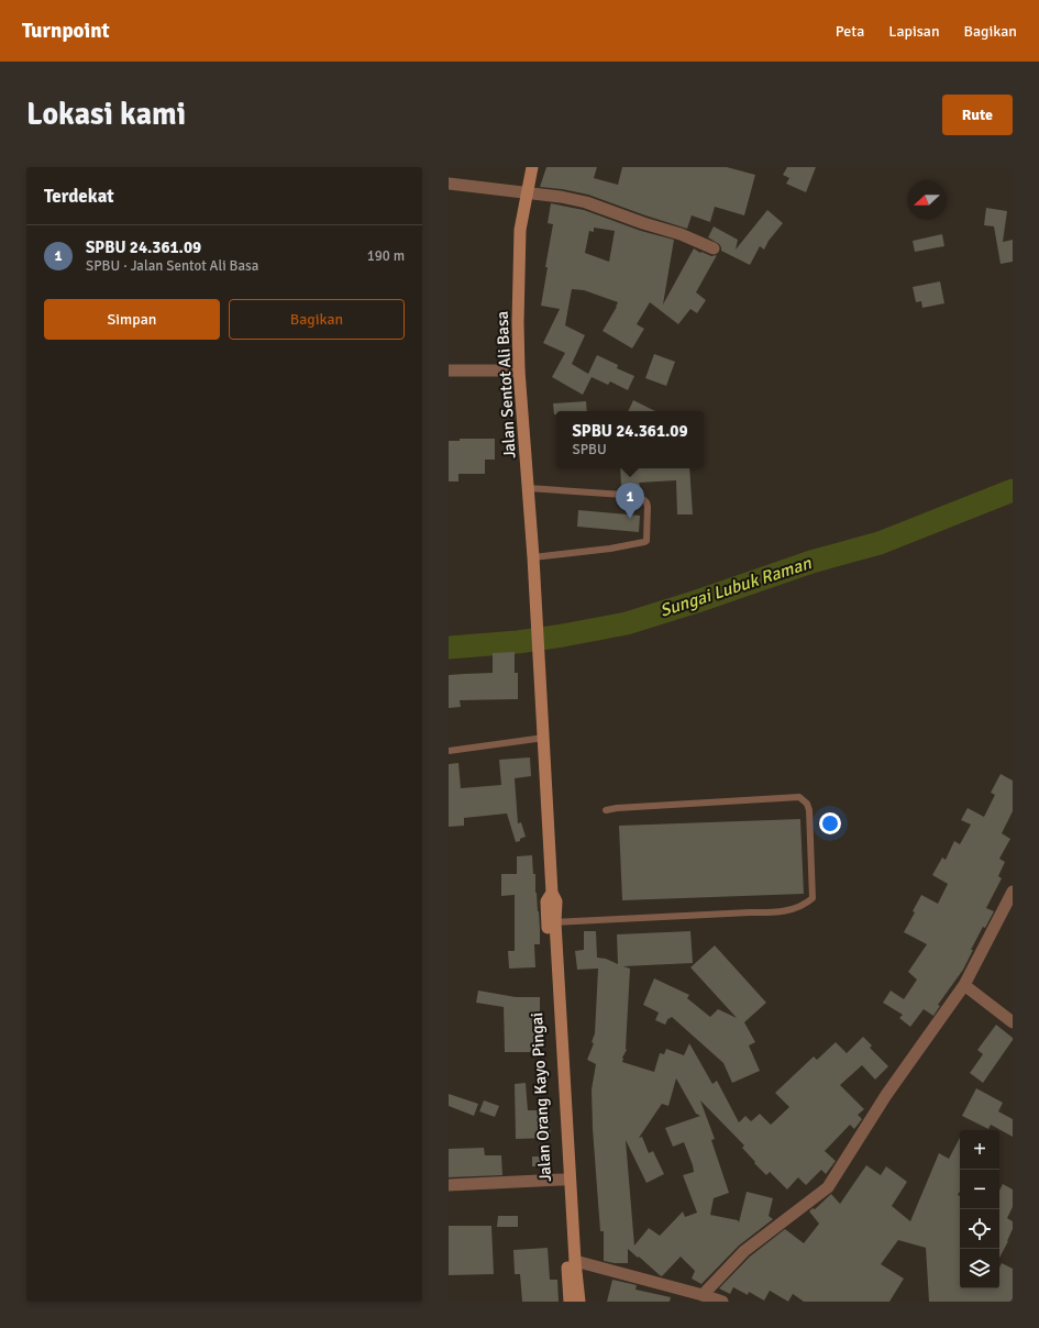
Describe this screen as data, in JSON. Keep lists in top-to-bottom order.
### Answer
{
  "streets": {
    "main road": ["Jalan Sentot Ali Basa", "Jalan Orang Kayo Pingai"]
  },
  "crossings": [
    ["Jalan Sentot Ali Basa", "Jalan Orang Kayo Pingai"]
  ],
  "water": ["Sungai Lubuk Raman"],
  "north": "left",
  "page": {
    "header": "Turnpoint",
    "nav": ["Peta", "Lapisan", "Bagikan"],
    "buttons": [
      "Rute",
      ["Simpan", "Bagikan"]
    ],
    "title": "Lokasi kami",
    "heading": "Terdekat",
    "list": [
      {
        "mark": "1",
        "name": "SPBU 24.361.09",
        "note": "SPBU · Jalan Sentot Ali Basa",
        "value": "190 m"
      }
    ],
    "popup": ["SPBU 24.361.09", "SPBU"],
    "pins": "1",
    "map_buttons": ["+", "−"]
  }
}
